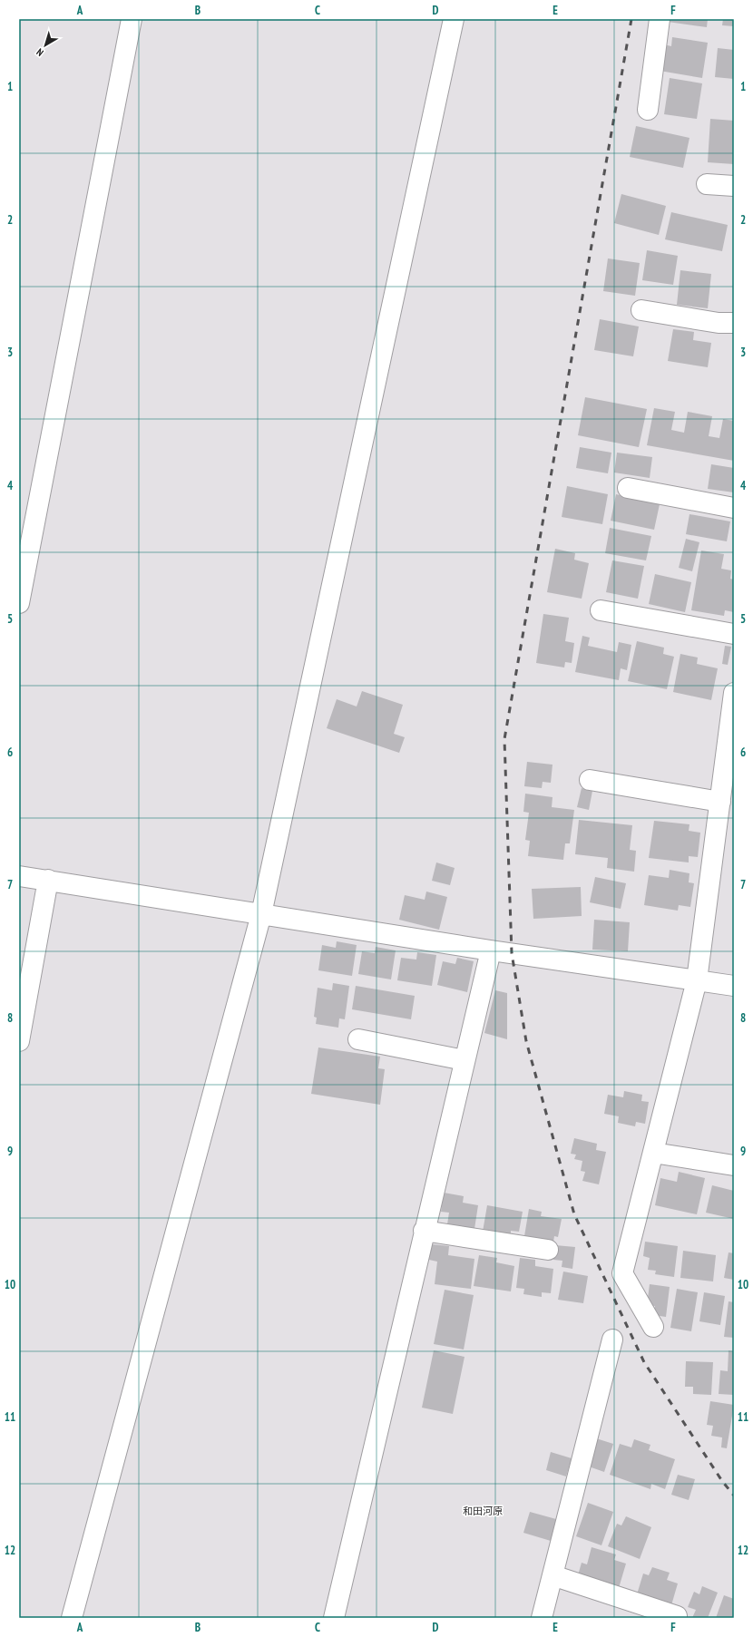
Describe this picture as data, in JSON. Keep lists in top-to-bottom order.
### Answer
{
  "districts": ["和田河原"],
  "north": "bottom left",
  "grid": {
    "columns": [
      "A",
      "B",
      "C",
      "D",
      "E",
      "F"
    ],
    "rows": [
      "1",
      "2",
      "3",
      "4",
      "5",
      "6",
      "7",
      "8",
      "9",
      "10",
      "11",
      "12"
    ]
  }
}
